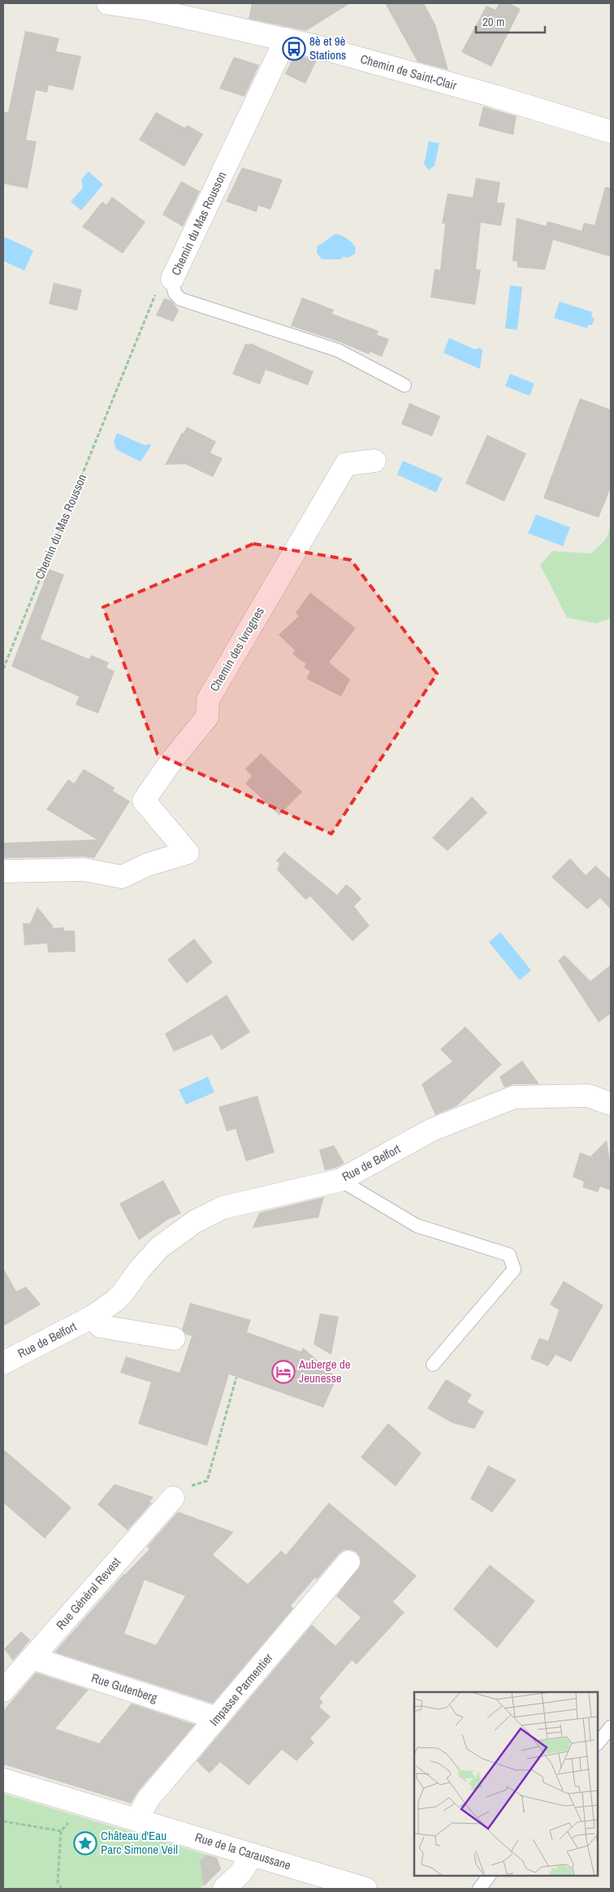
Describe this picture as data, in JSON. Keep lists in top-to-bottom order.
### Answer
{
  "streets": {
    "street": [
      "Chemin de Saint-Clair",
      "Chemin du Mas Rousson",
      "Chemin des Ivrognes",
      "Rue de Belfort",
      "Rue Général Revest",
      "Rue Gutenberg",
      "Impasse Parmentier",
      "Rue de la Caraussane"
    ]
  },
  "crossings": [
    ["Chemin de Saint-Clair", "Chemin du Mas Rousson"],
    ["Rue Général Revest", "Rue Gutenberg"],
    ["Rue Gutenberg", "Impasse Parmentier"],
    ["Impasse Parmentier", "Rue de la Caraussane"]
  ],
  "places": {
    "bus stop": ["8è et 9è Stations"],
    "hotel": ["Auberge de Jeunesse"],
    "place": ["Château d'Eau Parc Simone Veil"]
  },
  "scale_bar": "20 m"
}
